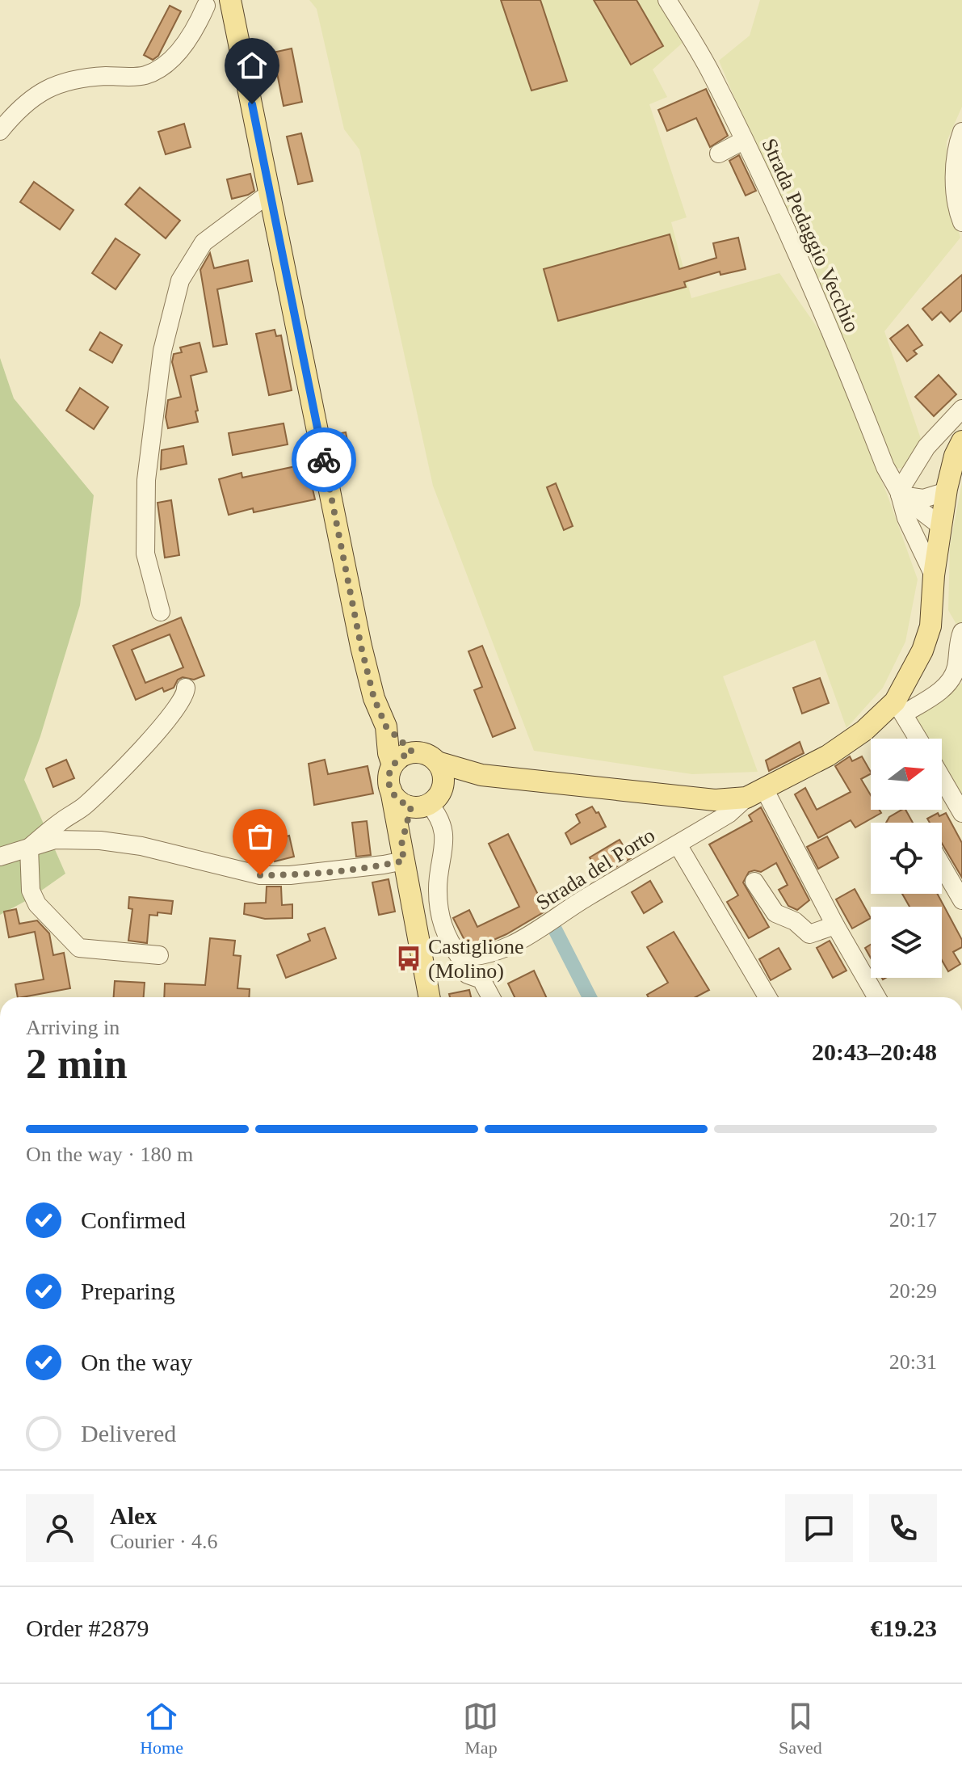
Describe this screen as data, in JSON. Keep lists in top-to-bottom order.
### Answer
{
  "streets": {
    "street": ["Strada Pedaggio Vecchio", "Strada del Porto"]
  },
  "places": {
    "bus stop": ["Castiglione (Molino)"]
  },
  "north": "right",
  "page": {
    "heading": ["2 min", "Arriving in", "20:43–20:48"],
    "panel": [
      "Alex",
      "Courier · 4.6",
      "Order #2879",
      "€19.23"
    ],
    "bar": "On the way · 180 m",
    "list": [
      ["Confirmed", "20:17"],
      ["Preparing", "20:29"],
      ["On the way", "20:31"],
      "Delivered"
    ],
    "tabs": ["Home", "Map", "Saved"]
  }
}
